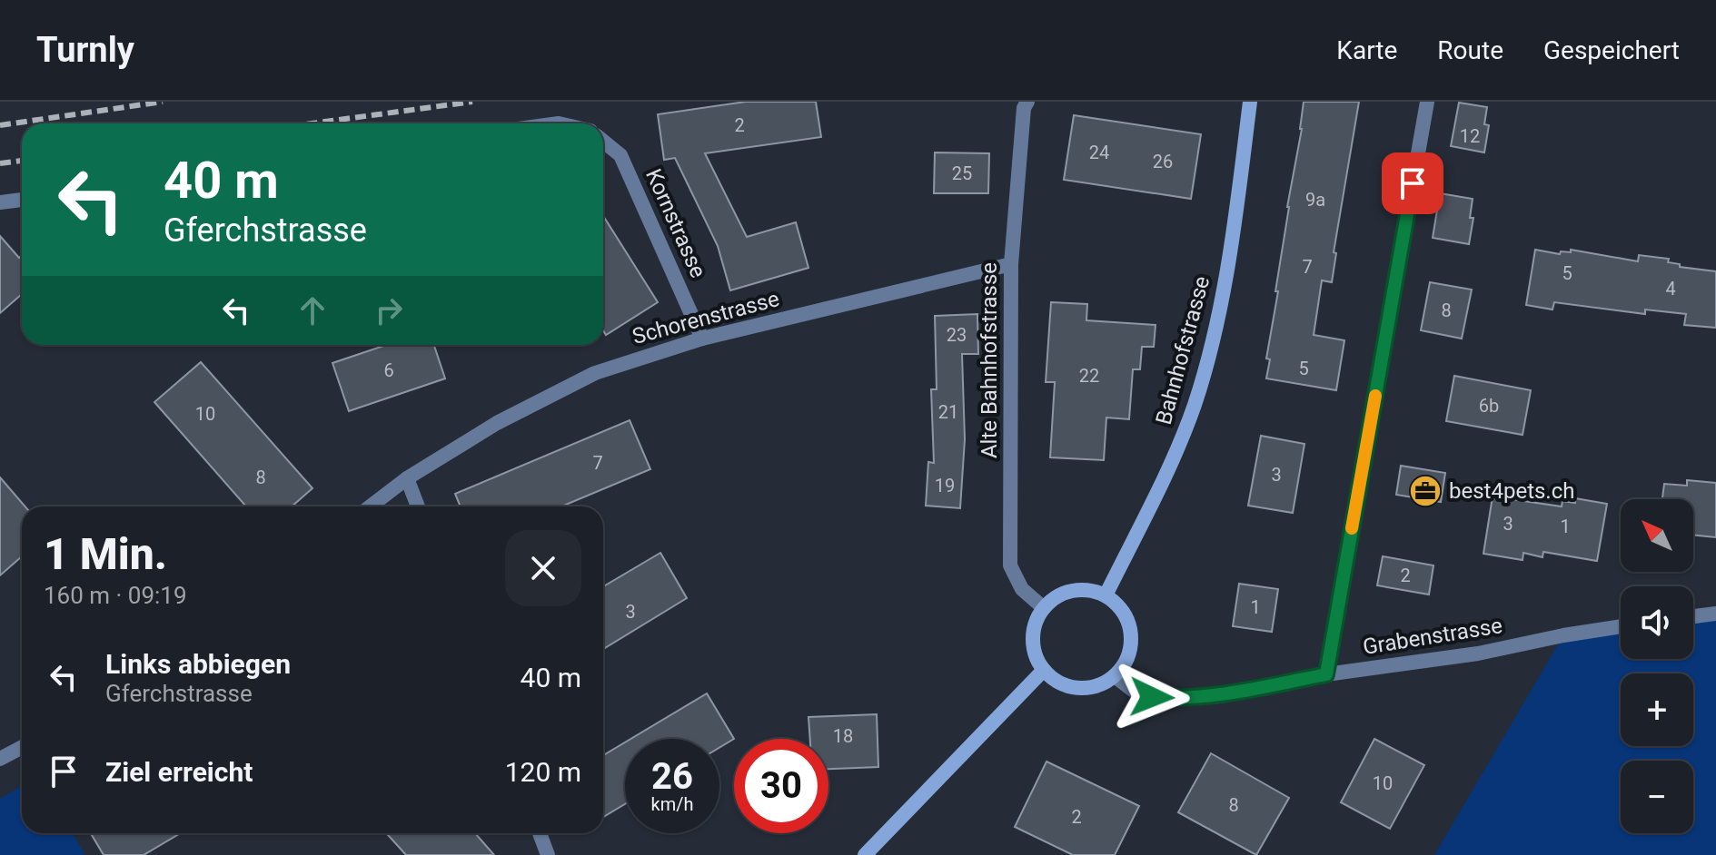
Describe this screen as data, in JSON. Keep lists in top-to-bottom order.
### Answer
{
  "streets": {
    "main road": ["Bahnhofstrasse"],
    "street": [
      "Kornstrasse",
      "Schorenstrasse",
      "Alte Bahnhofstrasse",
      "Grabenstrasse"
    ]
  },
  "crossings": [
    ["Kornstrasse", "Schorenstrasse"],
    ["Schorenstrasse", "Alte Bahnhofstrasse"],
    ["Bahnhofstrasse", "Alte Bahnhofstrasse"],
    ["Bahnhofstrasse", "Grabenstrasse"],
    ["Alte Bahnhofstrasse", "Grabenstrasse"]
  ],
  "places": {
    "office": ["best4pets.ch"]
  },
  "house_numbers": [
    "2",
    "12",
    "24",
    "26",
    "25",
    "9a",
    "7",
    "5",
    "4",
    "8",
    "23",
    "5",
    "6",
    "22",
    "6b",
    "21",
    "10",
    "7",
    "3",
    "8",
    "19",
    "3",
    "1",
    "2",
    "1",
    "3",
    "18",
    "10",
    "8",
    "2"
  ],
  "north": "top left",
  "page": {
    "header": "Turnly",
    "nav": ["Karte", "Route", "Gespeichert"],
    "turn": ["40 m", "Gferchstrasse"],
    "map_buttons": ["+", "−"],
    "heading": ["1 Min.", "160 m · 09:19"],
    "list": [
      {
        "name": "Links abbiegen",
        "note": "Gferchstrasse",
        "value": "40 m"
      },
      {
        "name": "Ziel erreicht",
        "value": "120 m"
      }
    ],
    "speed": "26 km/h",
    "limit": "30"
  }
}
